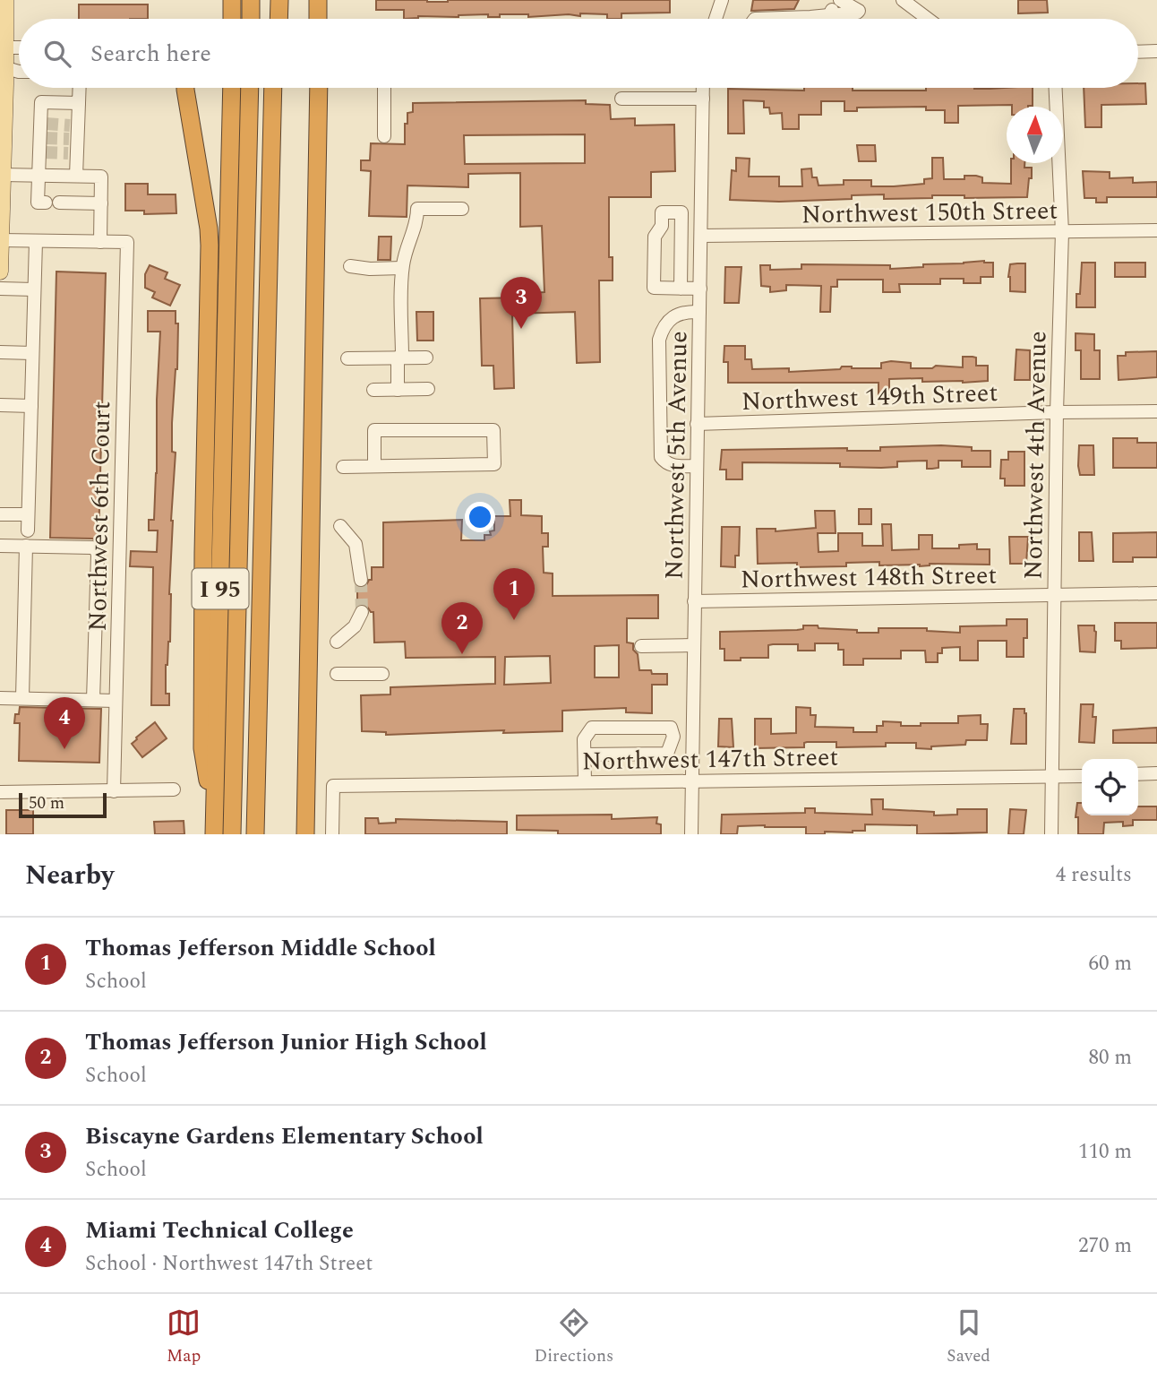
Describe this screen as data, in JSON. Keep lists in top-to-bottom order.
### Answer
{
  "streets": {
    "highway": ["I 95"],
    "street": [
      "Northwest 150th Street",
      "Northwest 149th Street",
      "Northwest 5th Avenue",
      "Northwest 4th Avenue",
      "Northwest 6th Court",
      "Northwest 148th Street",
      "Northwest 147th Street"
    ]
  },
  "crossings": [
    ["Northwest 150th Street", "Northwest 5th Avenue"],
    ["Northwest 150th Street", "Northwest 4th Avenue"],
    ["Northwest 149th Street", "Northwest 5th Avenue"],
    ["Northwest 149th Street", "Northwest 4th Avenue"],
    ["Northwest 5th Avenue", "Northwest 148th Street"],
    ["Northwest 5th Avenue", "Northwest 147th Street"],
    ["Northwest 4th Avenue", "Northwest 148th Street"],
    ["Northwest 4th Avenue", "Northwest 147th Street"]
  ],
  "scale_bar": "50 m",
  "north": "top",
  "page": {
    "search": "Search here",
    "pins": [
      "3",
      "1",
      "2",
      "4"
    ],
    "scale": "50 m",
    "heading": ["Nearby", "4 results"],
    "list": [
      {
        "mark": "1",
        "name": "Thomas Jefferson Middle School",
        "note": "School",
        "value": "60 m"
      },
      {
        "mark": "2",
        "name": "Thomas Jefferson Junior High School",
        "note": "School",
        "value": "80 m"
      },
      {
        "mark": "3",
        "name": "Biscayne Gardens Elementary School",
        "note": "School",
        "value": "110 m"
      },
      {
        "mark": "4",
        "name": "Miami Technical College",
        "note": "School · Northwest 147th Street",
        "value": "270 m"
      }
    ],
    "nav": ["Map", "Directions", "Saved"]
  }
}
